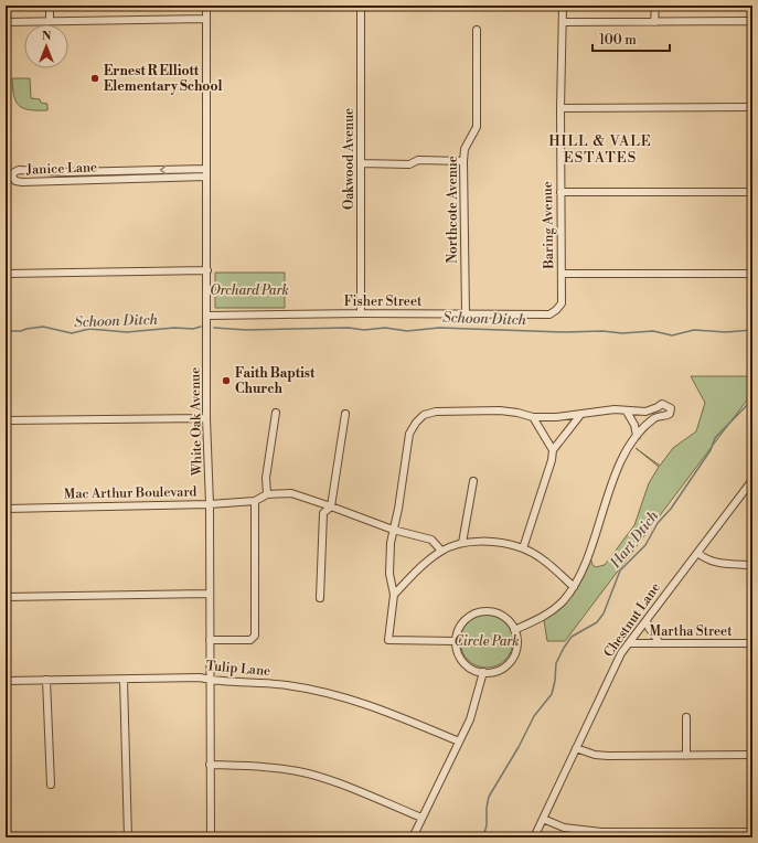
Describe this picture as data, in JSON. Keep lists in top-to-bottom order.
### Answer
{
  "streets": {
    "street": [
      "Oakwood Avenue",
      "Janice Lane",
      "Northcote Avenue",
      "Baring Avenue",
      "Fisher Street",
      "White Oak Avenue",
      "Mac Arthur Boulevard",
      "Chestnut Lane",
      "Martha Street",
      "Tulip Lane"
    ]
  },
  "crossings": [
    ["Oakwood Avenue", "Fisher Street"],
    ["Janice Lane", "White Oak Avenue"],
    ["Northcote Avenue", "Fisher Street"],
    ["Baring Avenue", "Fisher Street"],
    ["Fisher Street", "White Oak Avenue"],
    ["White Oak Avenue", "Mac Arthur Boulevard"],
    ["White Oak Avenue", "Tulip Lane"],
    ["Chestnut Lane", "Martha Street"]
  ],
  "districts": ["HILL & VALE ESTATES"],
  "water": ["Schoon Ditch", "Hart Dtich"],
  "parks": ["Orchard Park", "Circle Park"],
  "places": ["Ernest R Elliott Elementary School", "Faith Baptist Church"],
  "scale_bar": "100 m",
  "north": "top"
}
